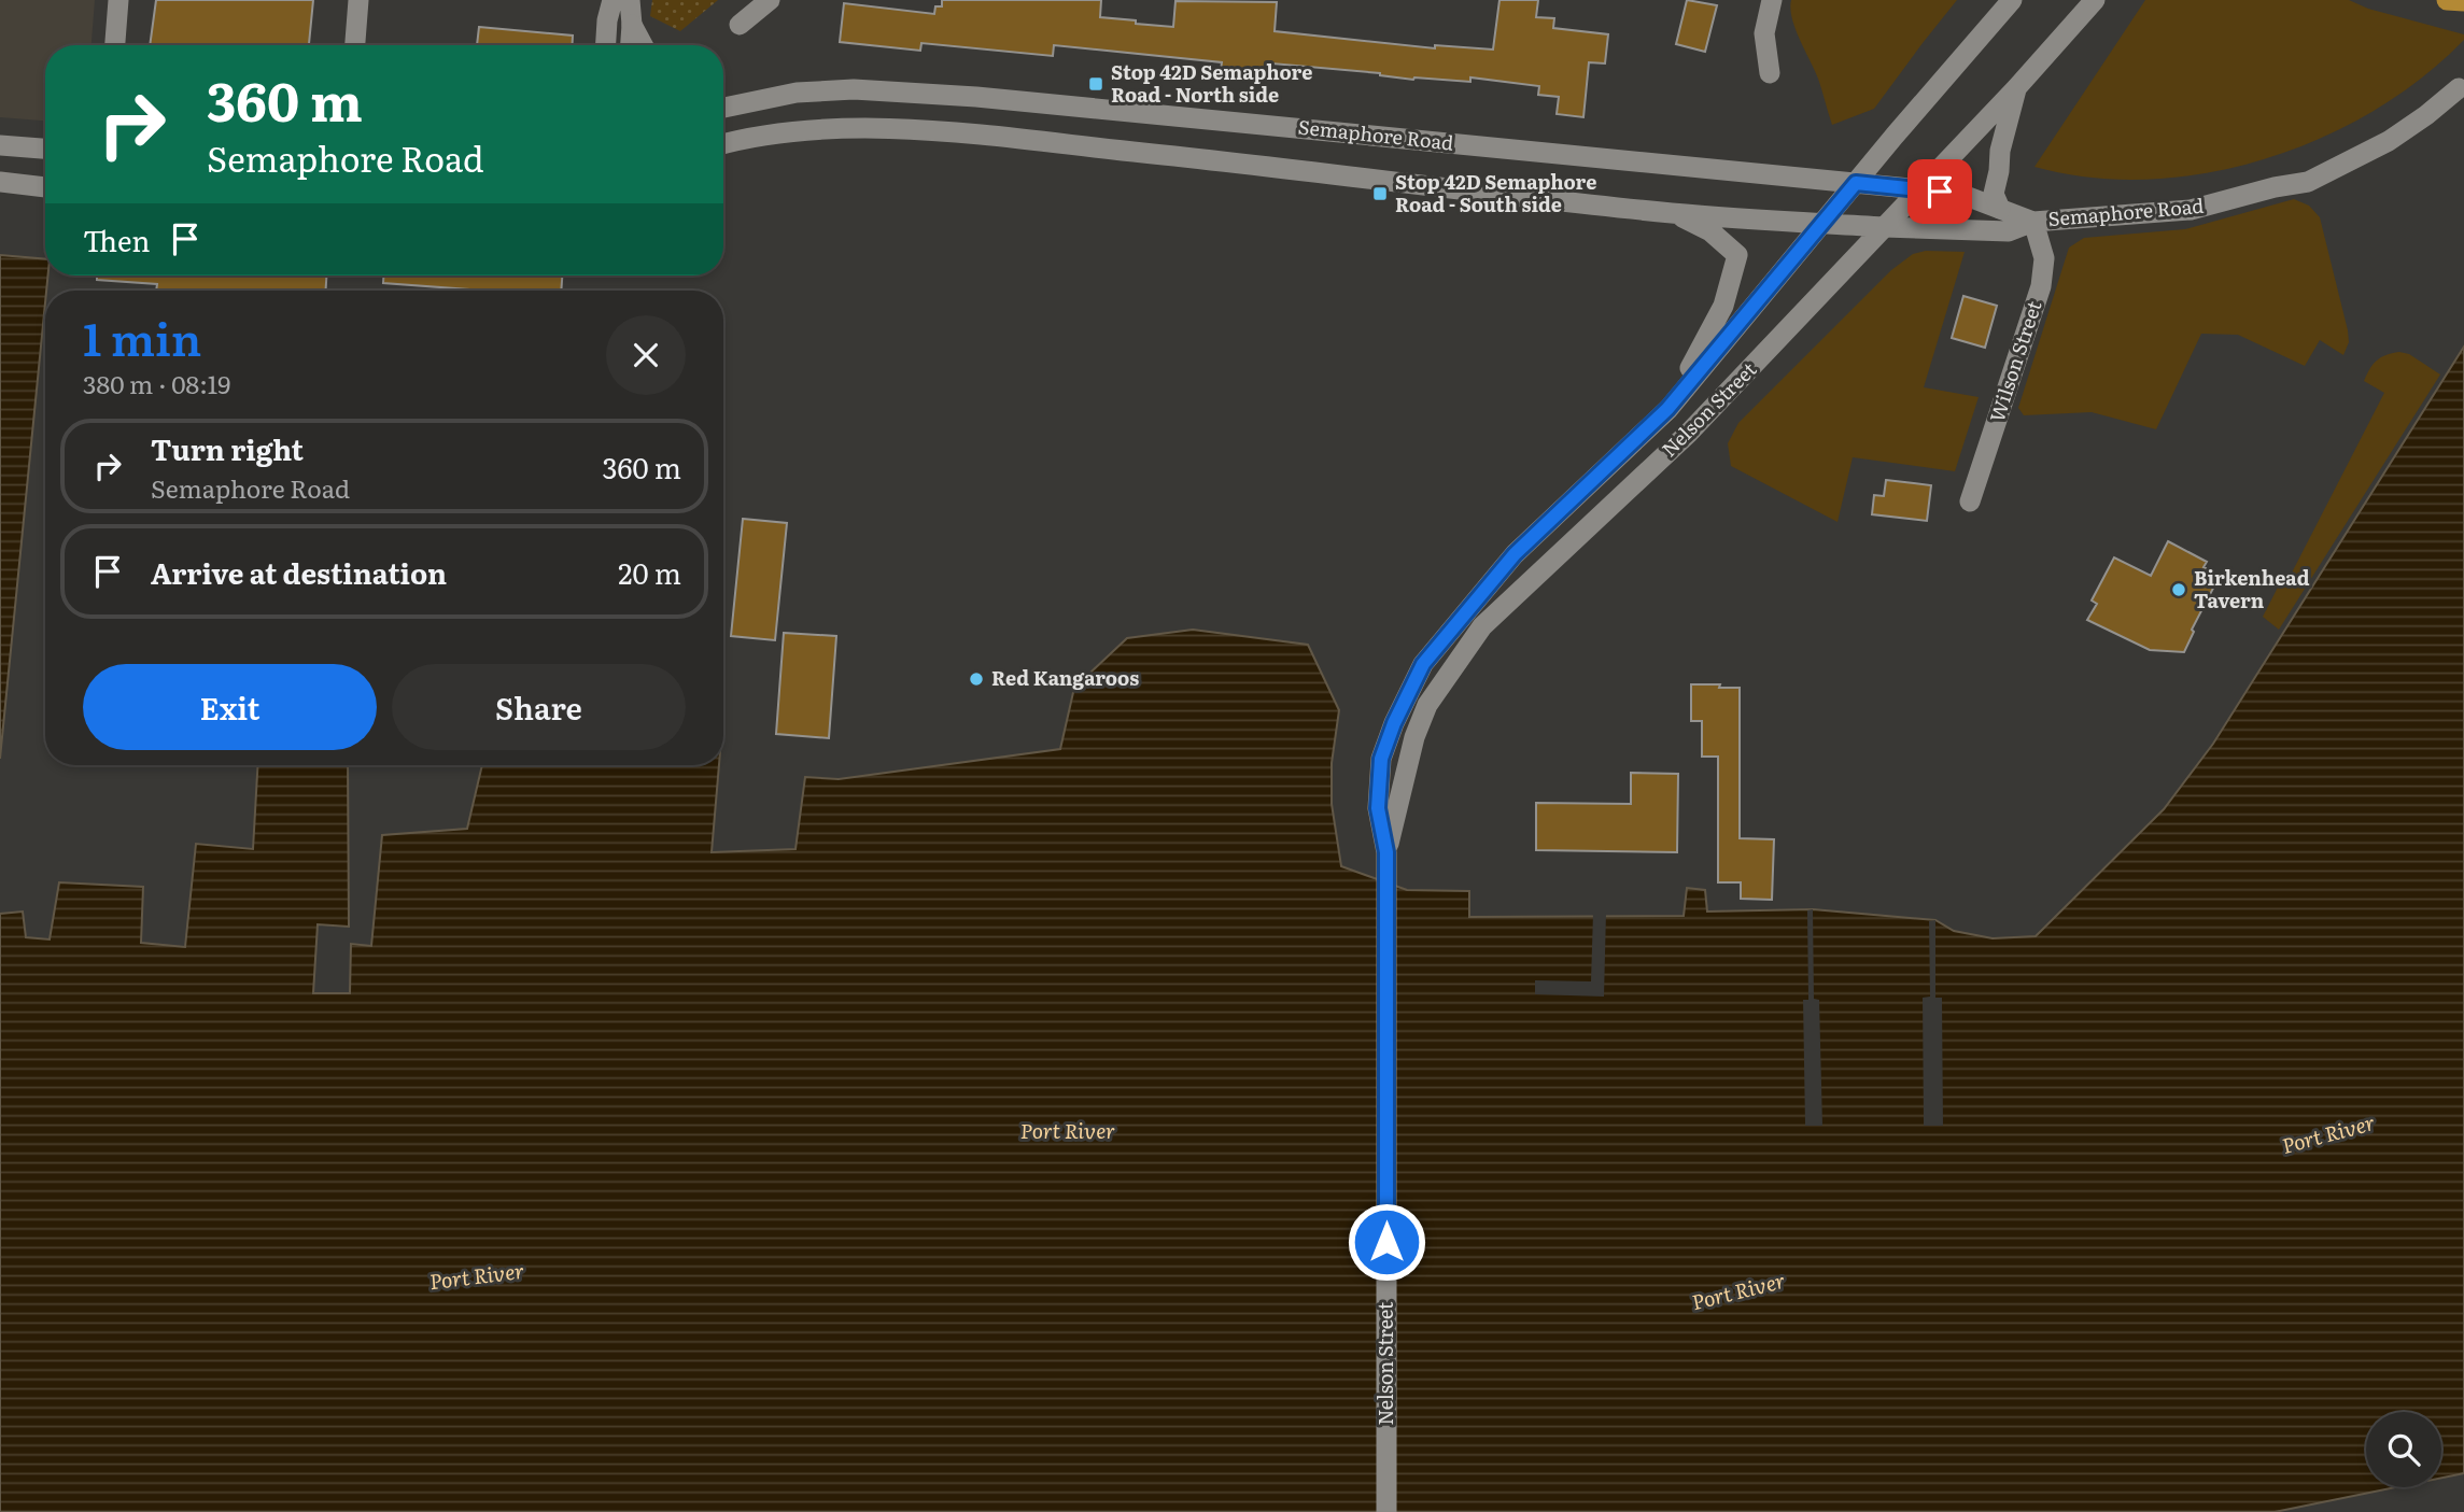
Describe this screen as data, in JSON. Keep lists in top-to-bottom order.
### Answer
{
  "streets": {
    "main road": ["Semaphore Road", "Wilson Street", "Nelson Street"]
  },
  "crossings": [
    ["Semaphore Road", "Wilson Street"],
    ["Semaphore Road", "Nelson Street"]
  ],
  "water": ["Port River"],
  "places": {
    "transit": ["Stop 42D Semaphore Road - North side", "Stop 42D Semaphore Road - South side"],
    "other": ["Birkenhead Tavern", "Red Kangaroos"]
  },
  "page": {
    "turn": ["360 m", "Semaphore Road"],
    "then": "Then",
    "heading": ["1 min", "380 m · 08:19"],
    "list": [
      {
        "name": "Turn right",
        "note": "Semaphore Road",
        "value": "360 m"
      },
      {
        "name": "Arrive at destination",
        "value": "20 m"
      }
    ],
    "buttons": ["Exit", "Share"]
  }
}
